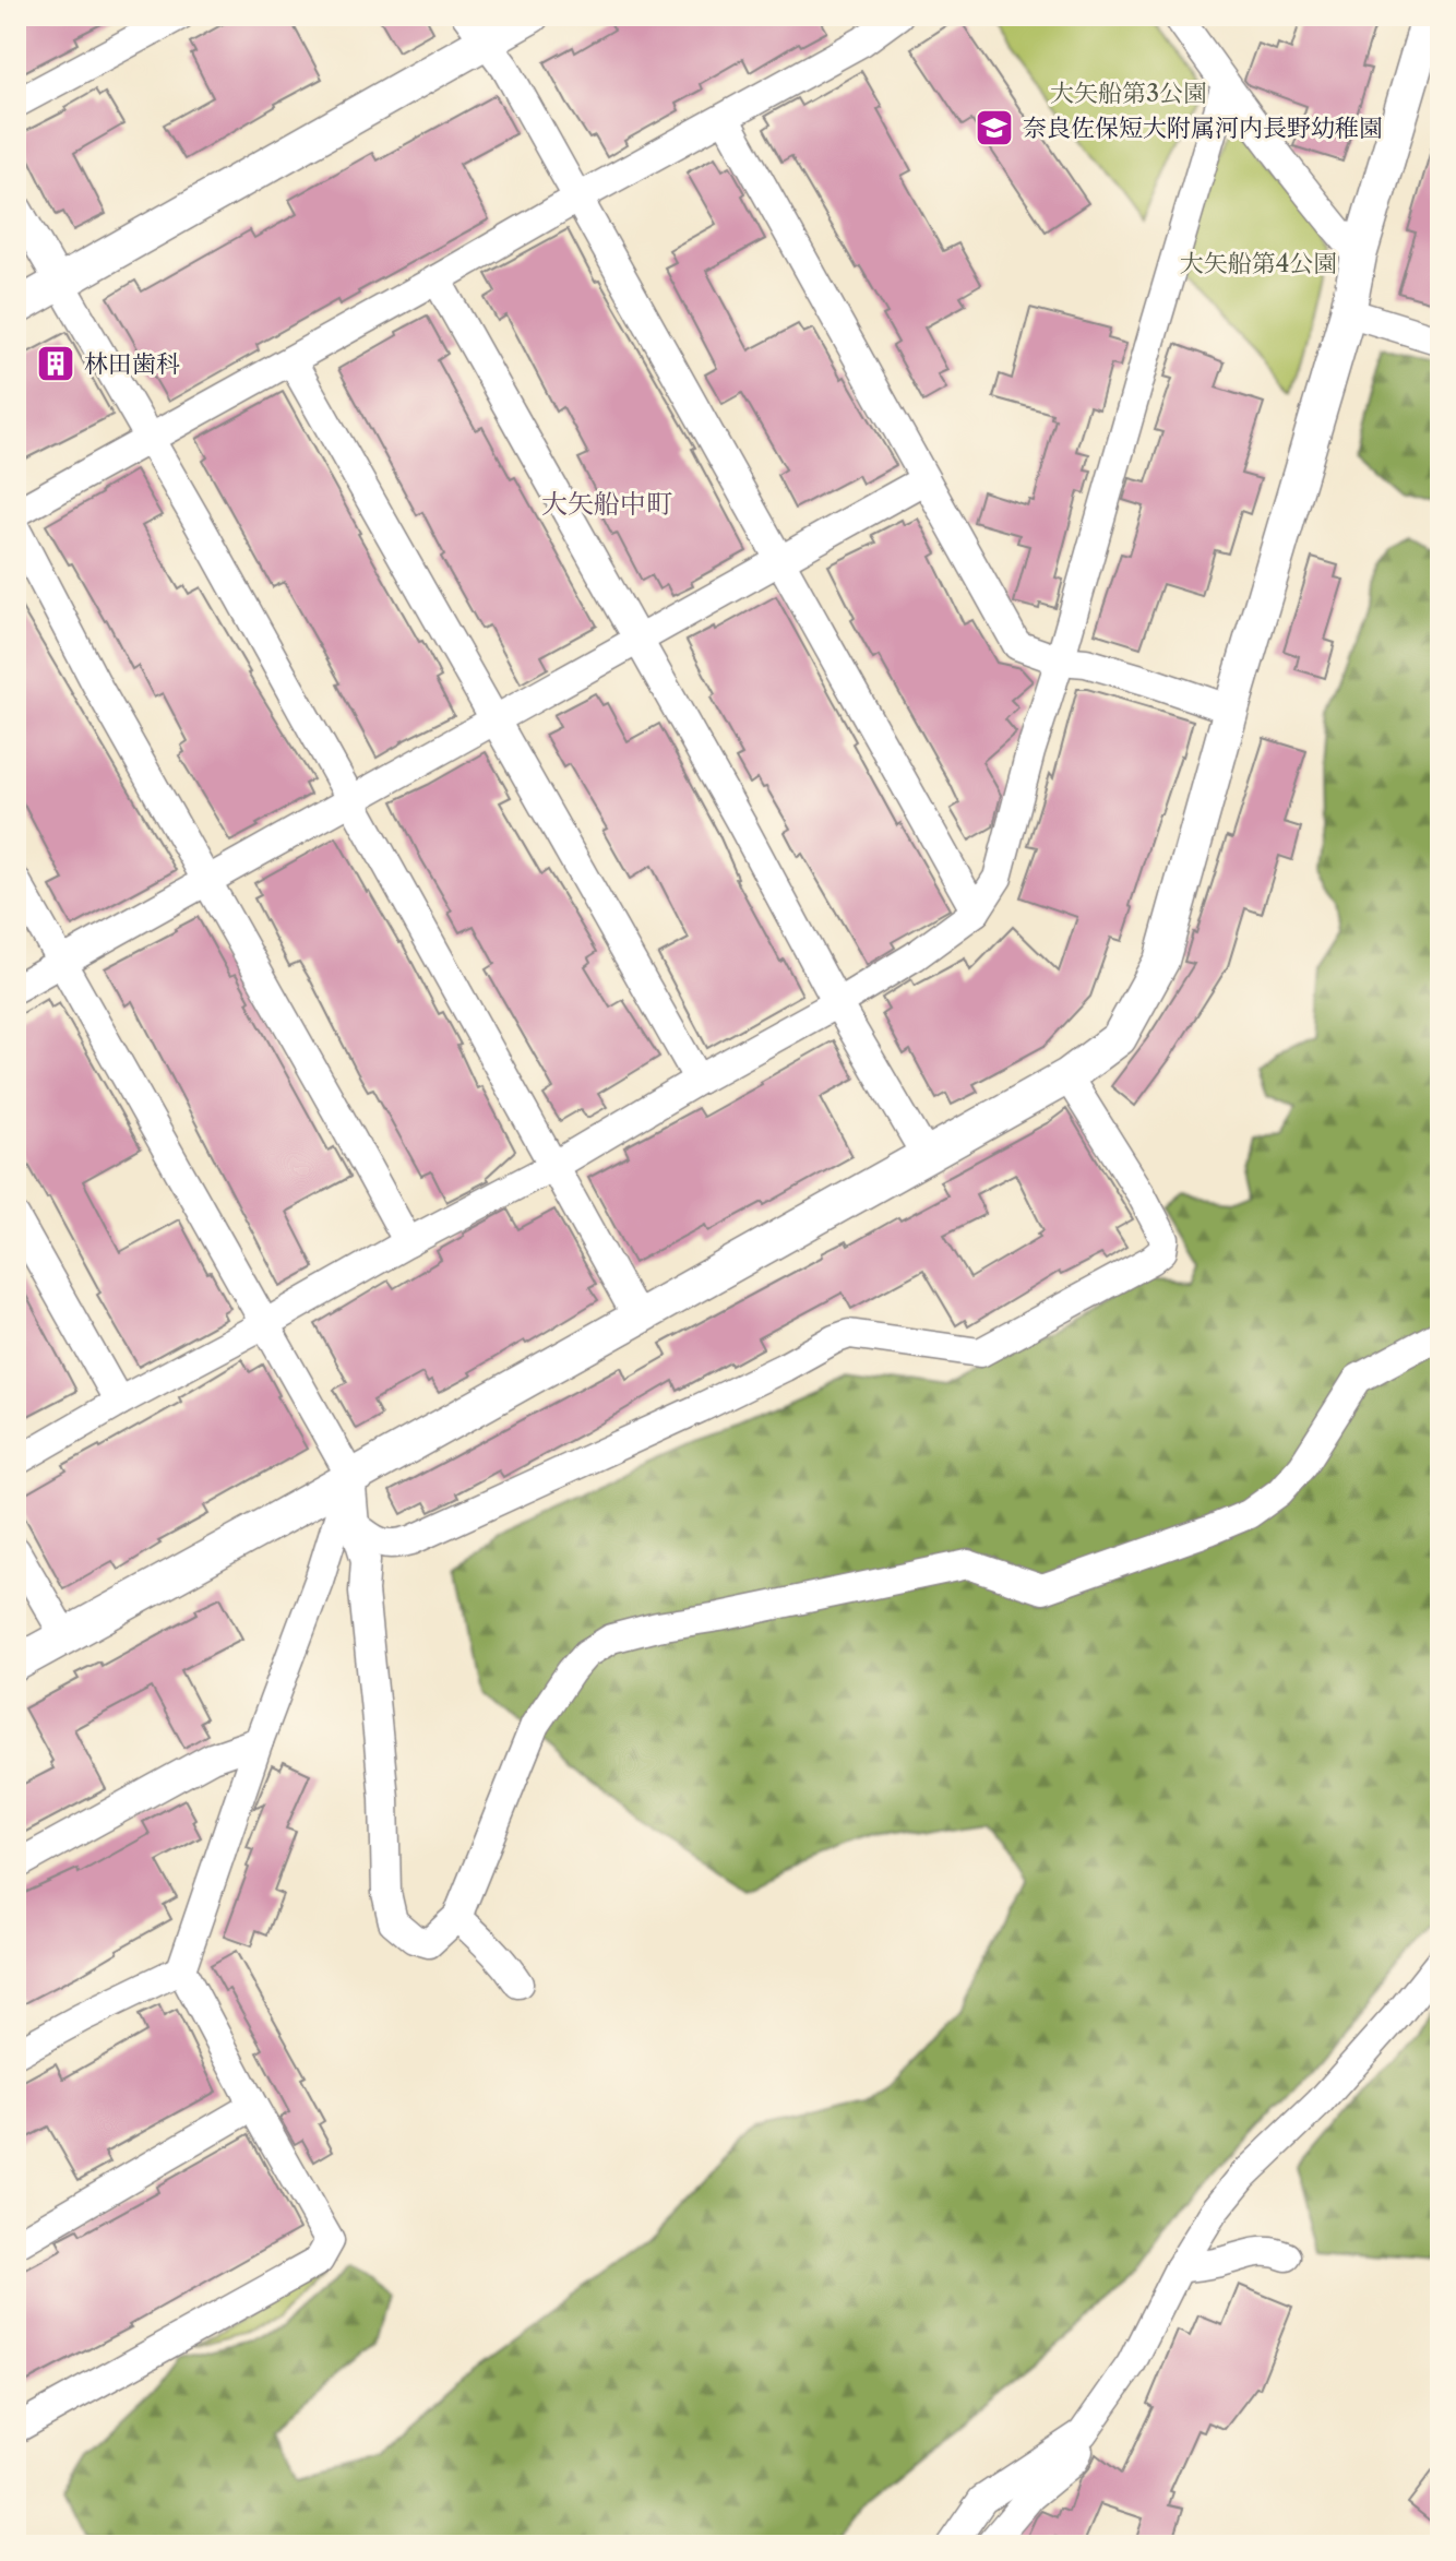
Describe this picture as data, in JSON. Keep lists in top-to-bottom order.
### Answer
{
  "districts": ["大矢船中町"],
  "parks": ["大矢船第3公園", "大矢船第4公園"],
  "places": {
    "school or university": ["奈良佐保短大附属河内長野幼稚園"],
    "building": ["林田歯科"]
  }
}
